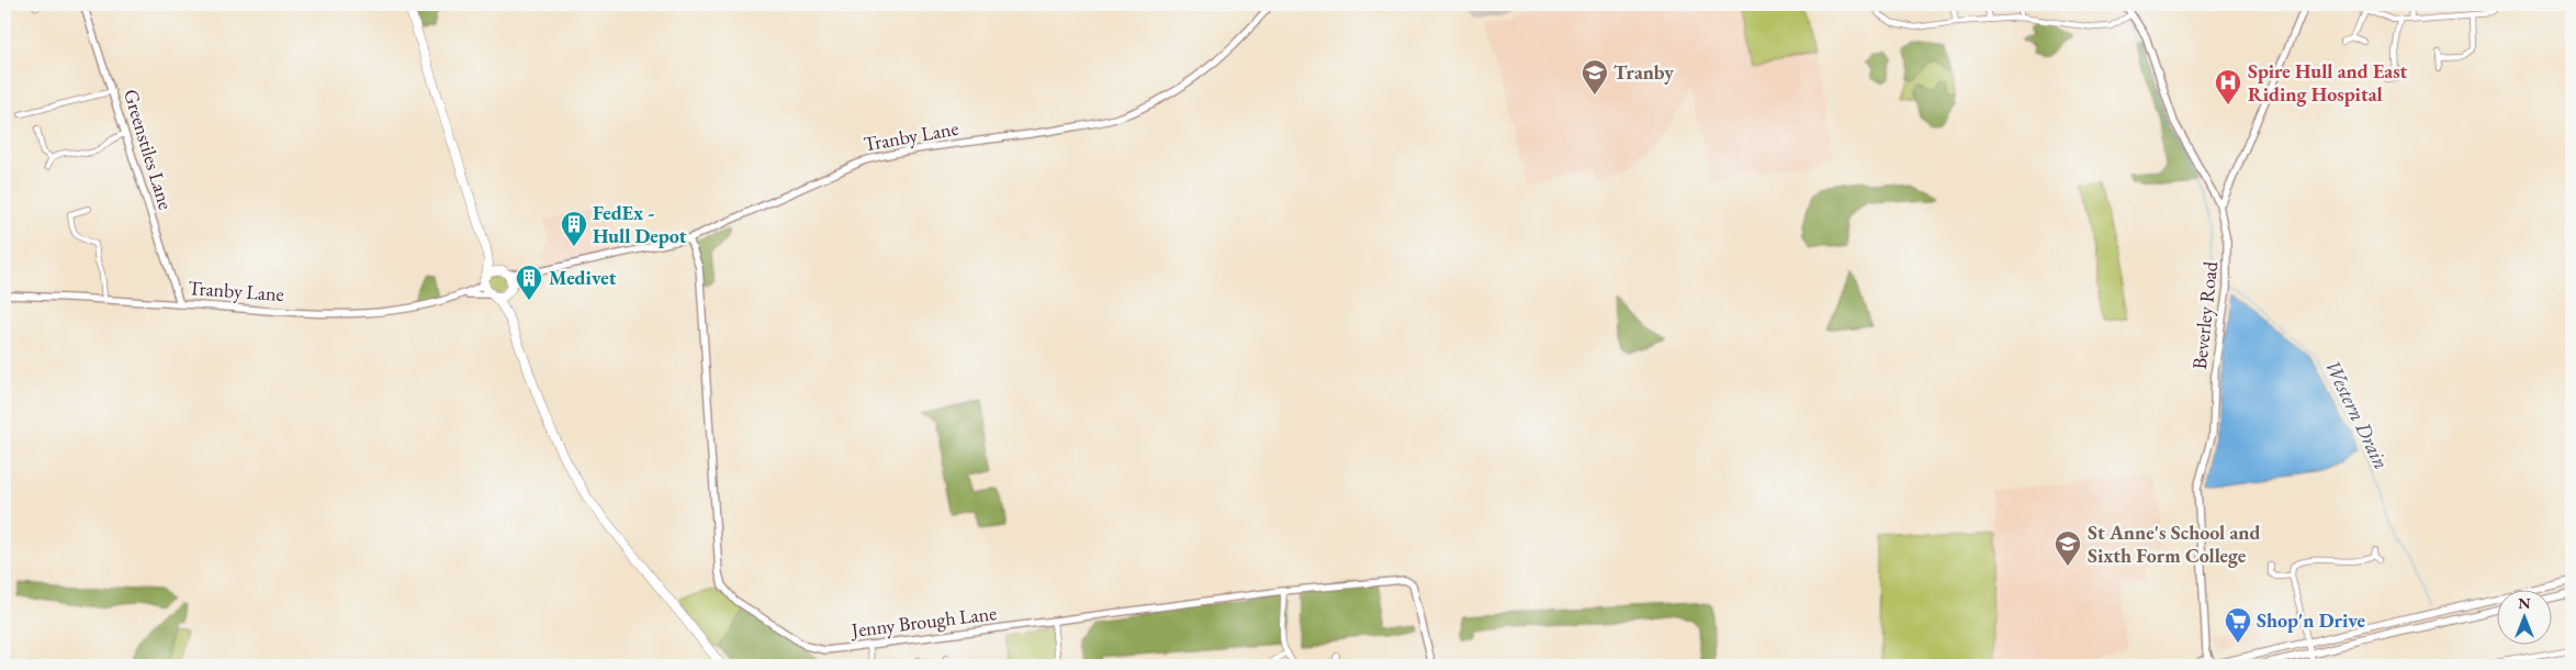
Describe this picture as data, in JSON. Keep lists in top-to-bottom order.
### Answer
{
  "streets": {
    "main road": [
      "Tranby Lane",
      "Greenstiles Lane",
      "Beverley Road",
      "Jenny Brough Lane"
    ]
  },
  "crossings": [
    ["Tranby Lane", "Greenstiles Lane"],
    ["Tranby Lane", "Jenny Brough Lane"]
  ],
  "water": ["Western Drain"],
  "places": {
    "school or university": ["Tranby", "St Anne's School and Sixth Form College"],
    "hospital": ["Spire Hull and East Riding Hospital"],
    "building": ["FedEx - Hull Depot", "Medivet"],
    "supermarket": ["Shop'n Drive"]
  },
  "north": "top"
}
